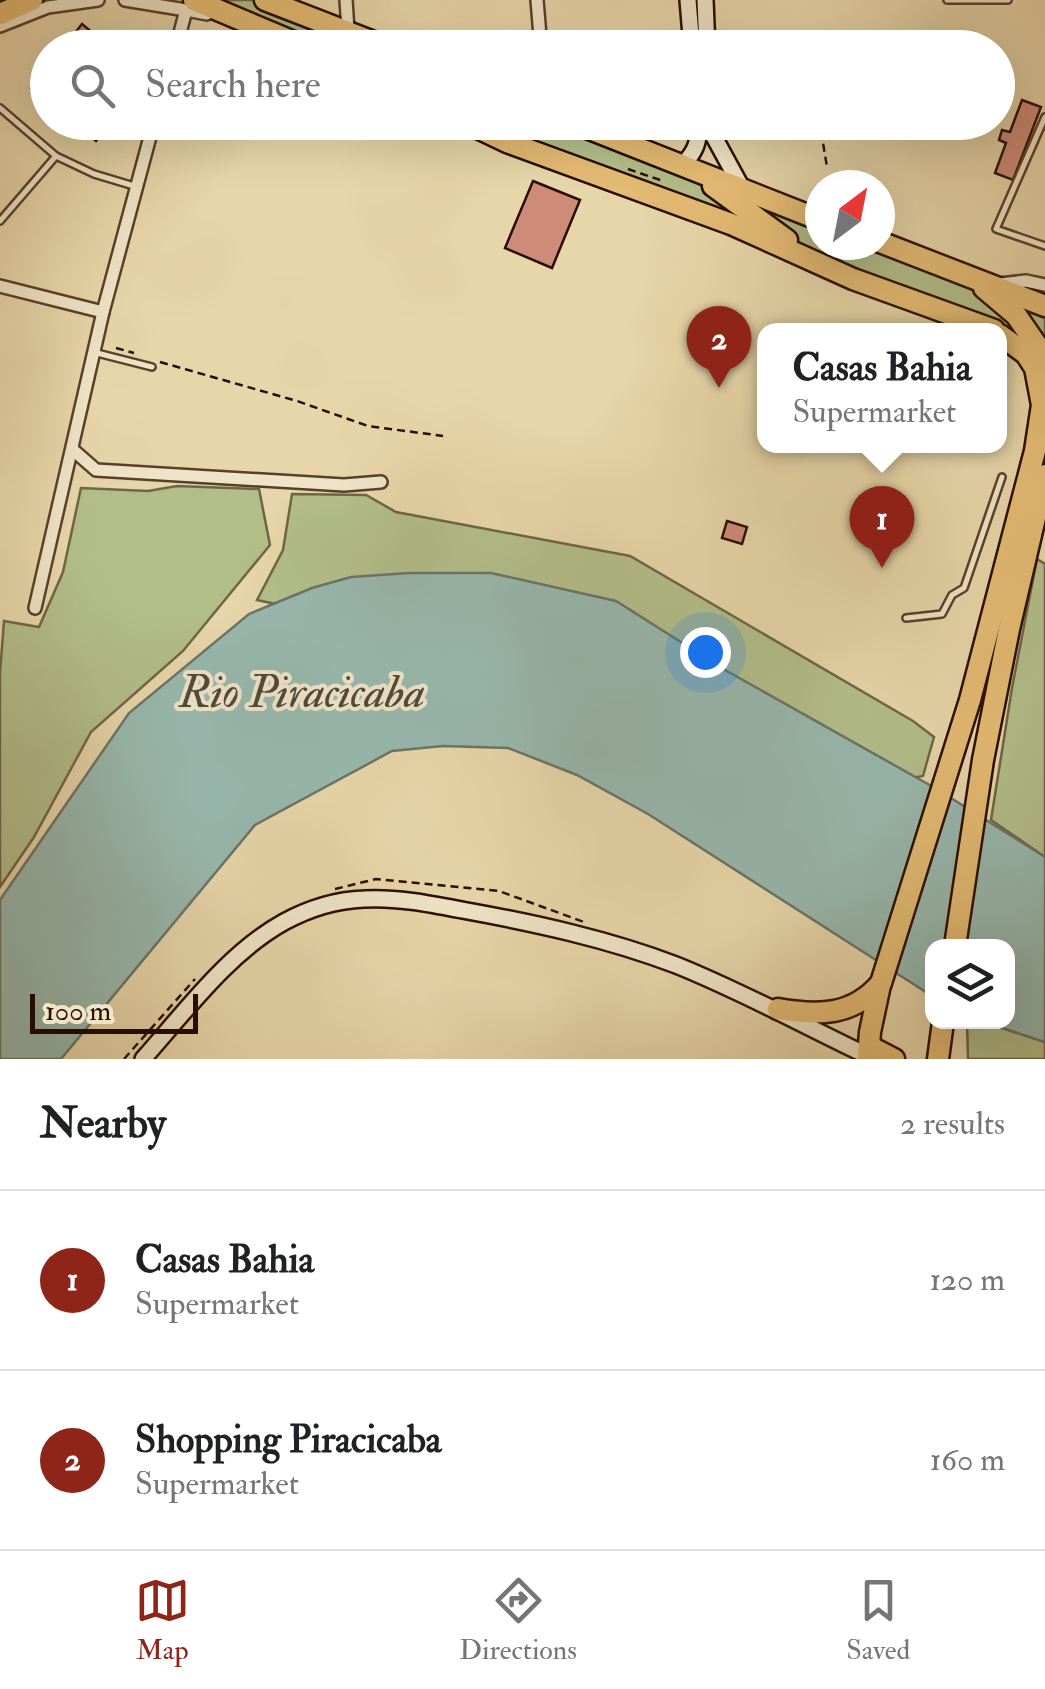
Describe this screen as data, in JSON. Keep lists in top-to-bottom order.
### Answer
{
  "water": ["Rio Piracicaba"],
  "scale_bar": "100 m",
  "north": "top right",
  "page": {
    "search": "Search here",
    "pins": ["2", "1"],
    "popup": ["Casas Bahia", "Supermarket"],
    "scale": "100 m",
    "heading": ["Nearby", "2 results"],
    "list": [
      {
        "mark": "1",
        "name": "Casas Bahia",
        "note": "Supermarket",
        "value": "120 m"
      },
      {
        "mark": "2",
        "name": "Shopping Piracicaba",
        "note": "Supermarket",
        "value": "160 m"
      }
    ],
    "nav": ["Map", "Directions", "Saved"]
  }
}
